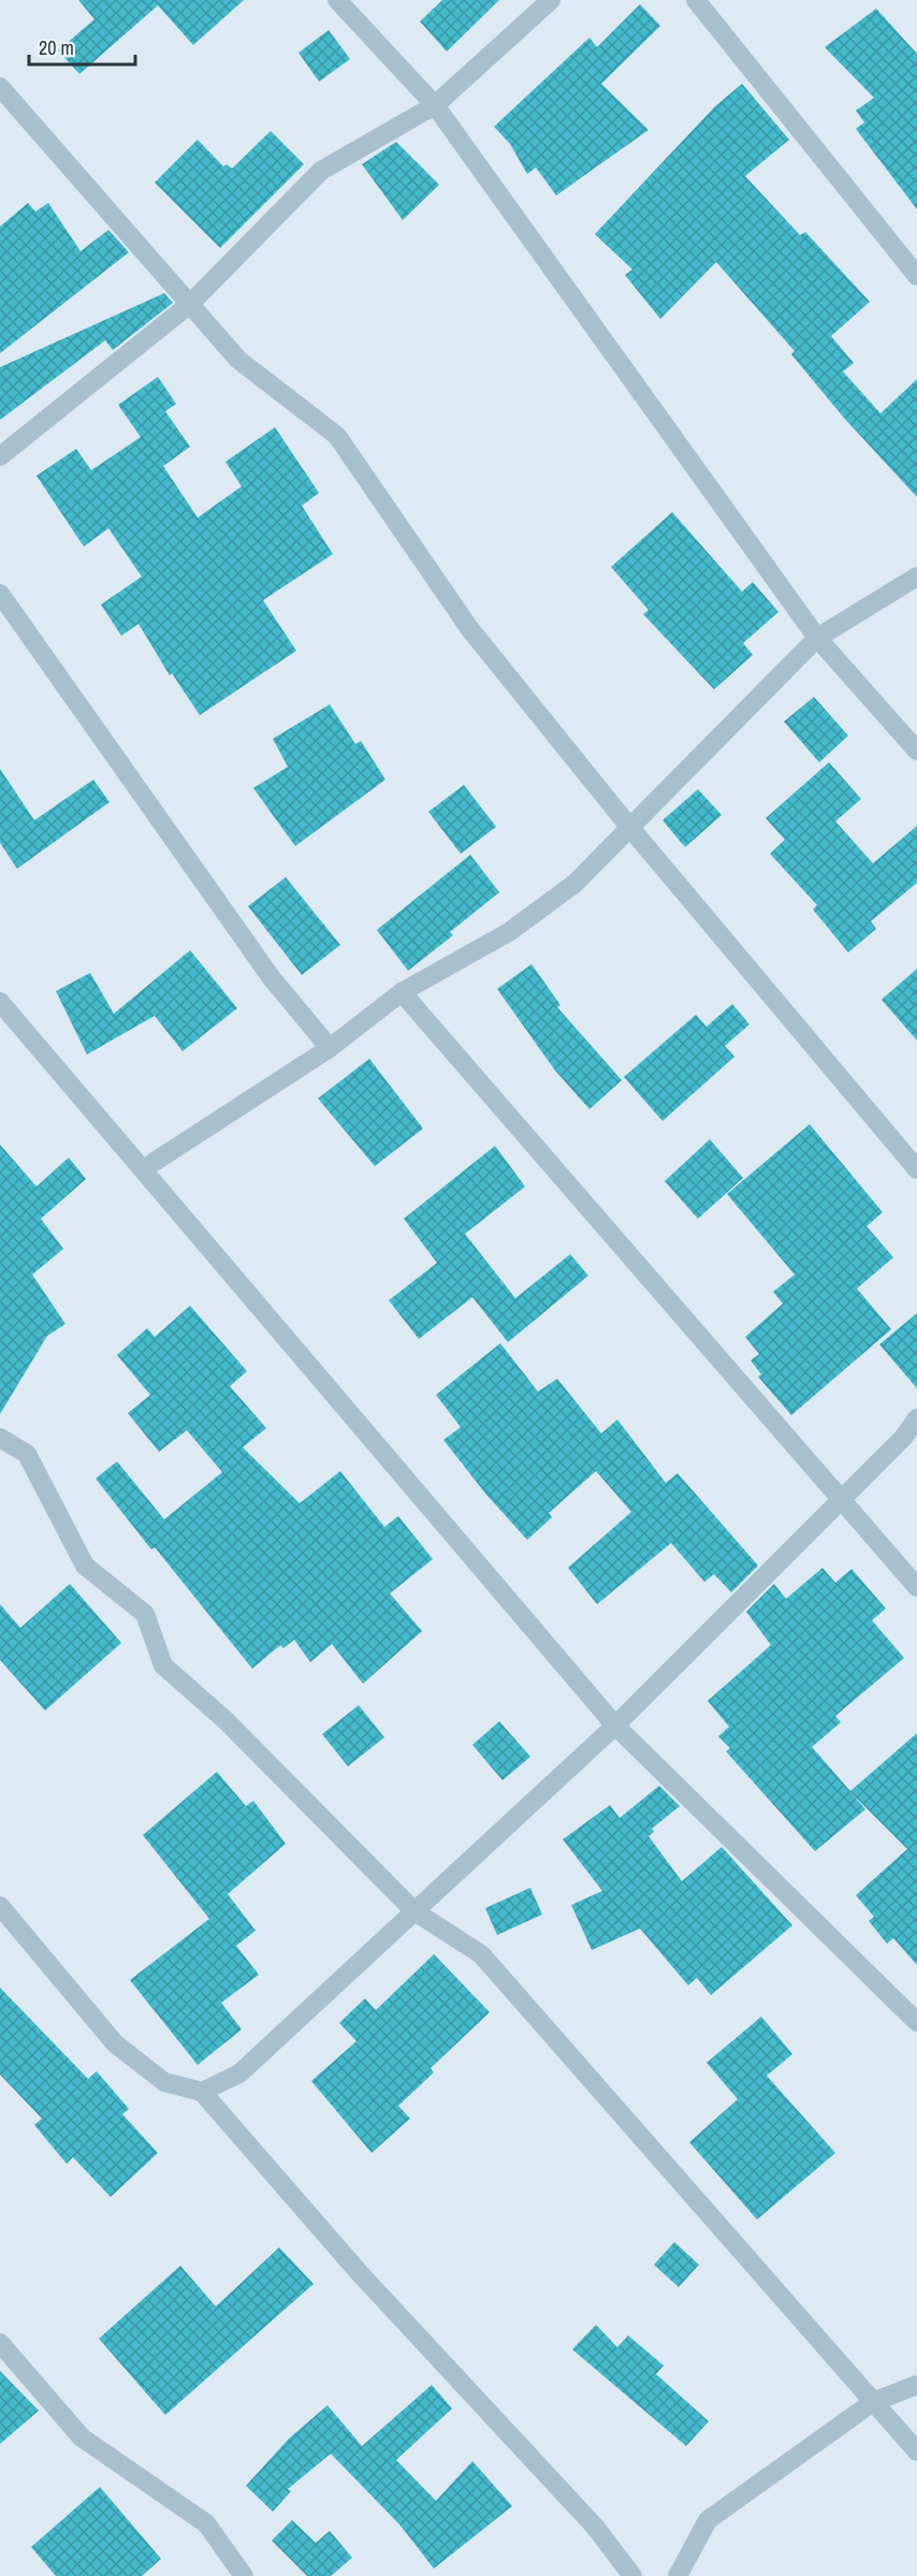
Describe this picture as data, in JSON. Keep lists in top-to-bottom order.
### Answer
{
  "scale_bar": "20 m"
}
